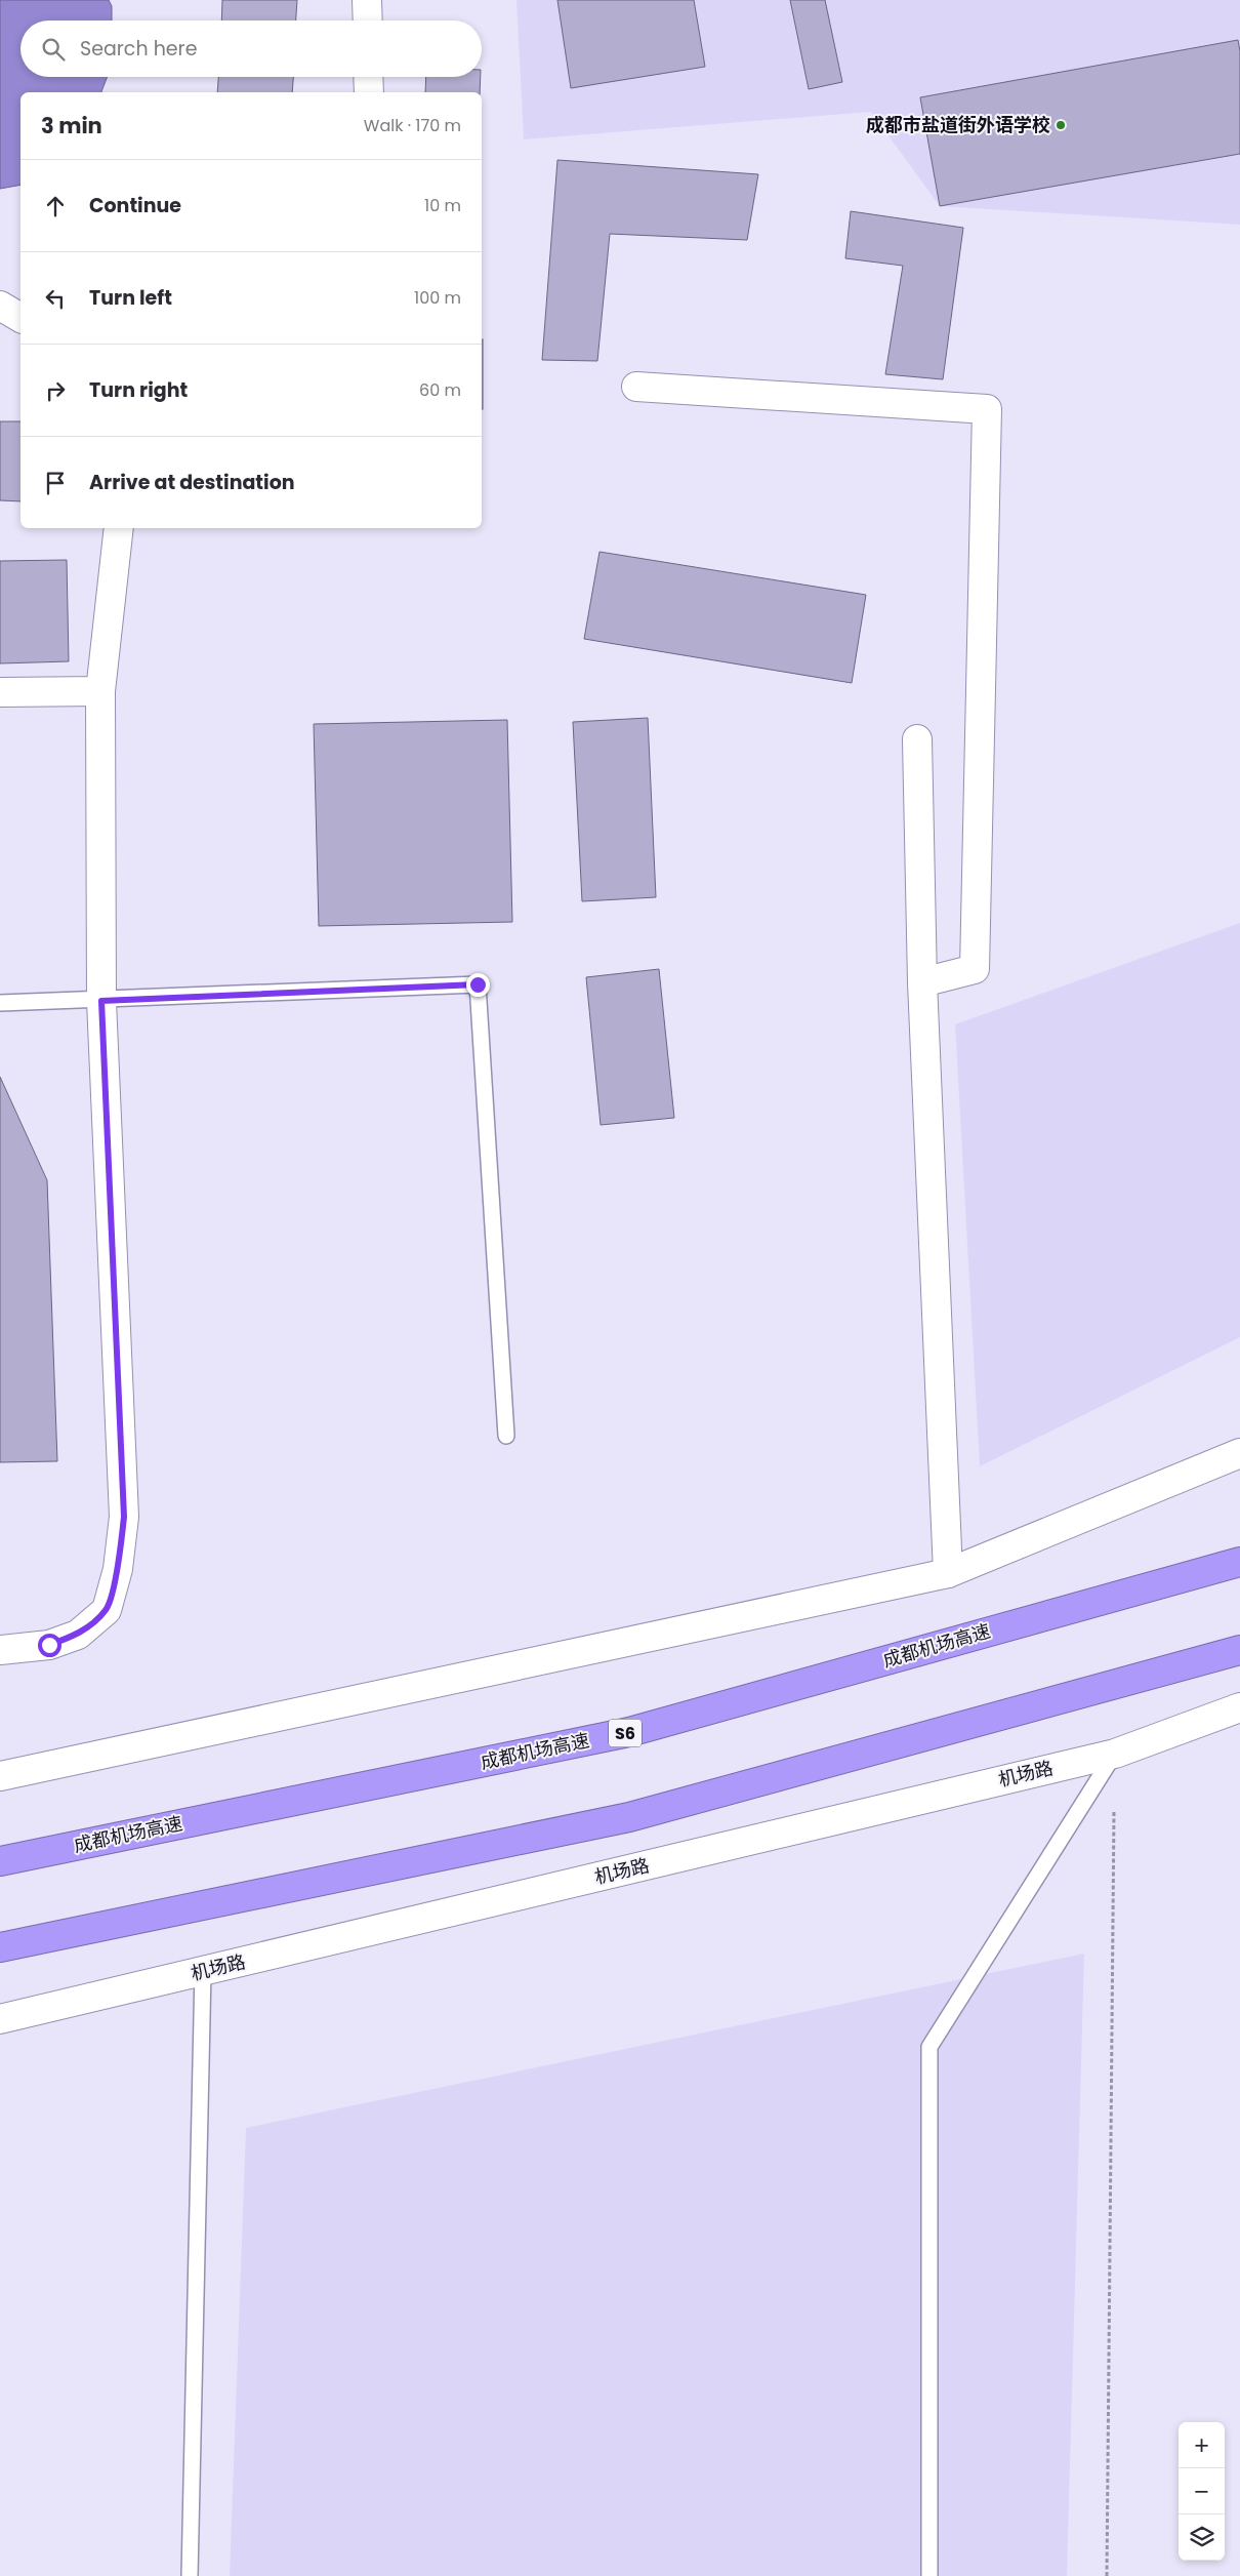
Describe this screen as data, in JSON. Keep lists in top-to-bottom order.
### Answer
{
  "streets": {
    "highway": ["成都机场高速", "S6"],
    "street": ["机场路"]
  },
  "places": ["成都市盐道街外语学校"],
  "page": {
    "search": "Search here",
    "heading": ["3 min", "Walk · 170 m"],
    "list": [
      ["Continue", "10 m"],
      ["Turn left", "100 m"],
      ["Turn right", "60 m"],
      "Arrive at destination"
    ],
    "map_buttons": ["+", "−"]
  }
}
